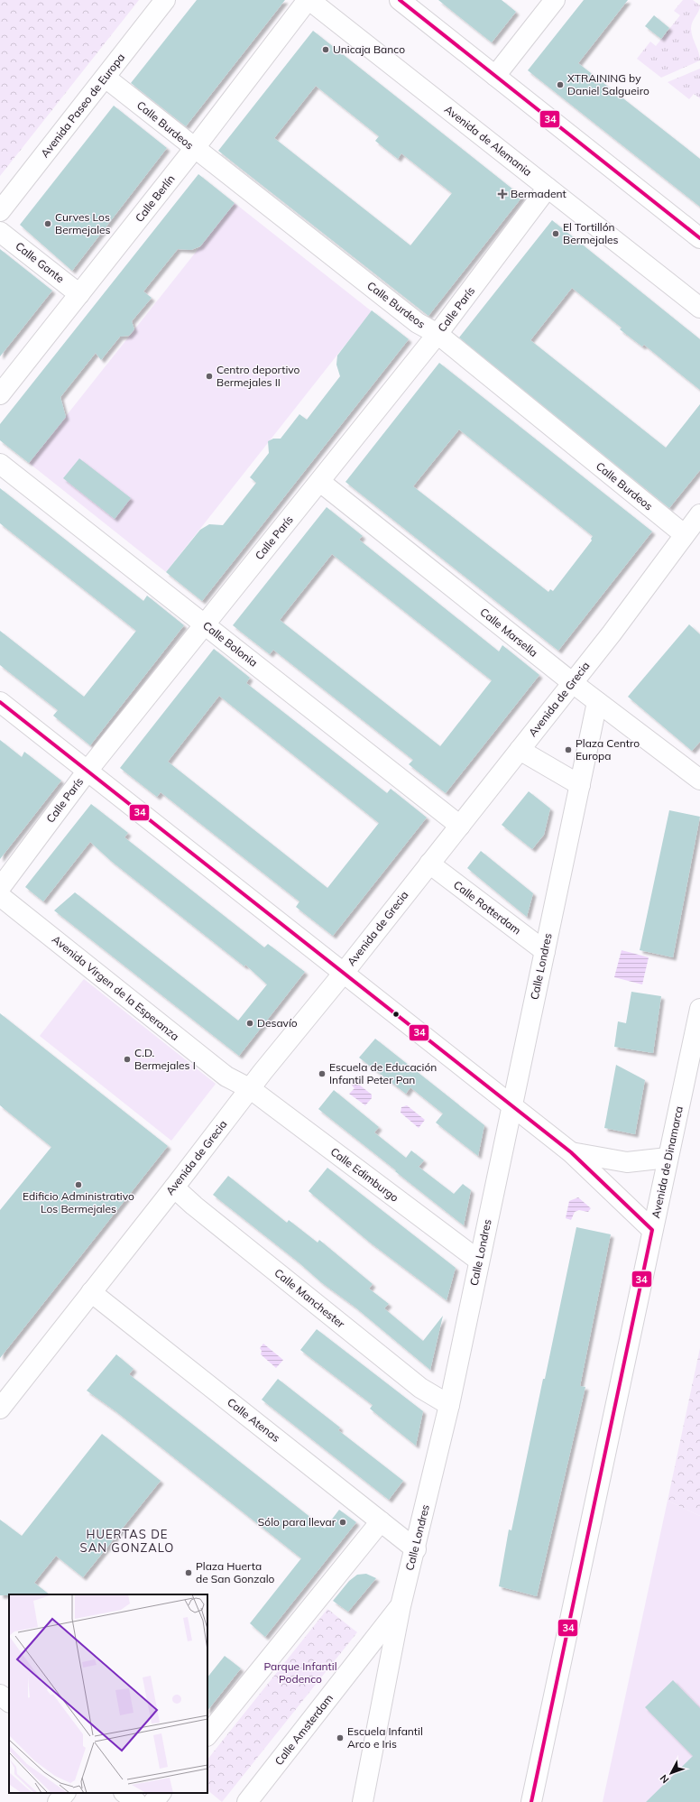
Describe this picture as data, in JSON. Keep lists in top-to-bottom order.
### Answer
{
  "streets": {
    "street": [
      "Avenida Paseo de Europa",
      "Calle Burdeos",
      "Avenida de Alemania",
      "Calle Berlín",
      "Calle Gante",
      "Calle París",
      "Calle Marsella",
      "Calle Bolonia",
      "Avenida de Grecia",
      "Calle Rotterdam",
      "Calle Londres",
      "Avenida Virgen de la Esperanza",
      "Avenida de Dinamarca",
      "Calle Edimburgo",
      "Calle Manchester",
      "Calle Atenas",
      "Calle Amsterdam"
    ]
  },
  "crossings": [
    ["Avenida Paseo de Europa", "Calle Burdeos"],
    ["Calle Burdeos", "Calle Berlín"],
    ["Calle Burdeos", "Calle París"],
    ["Calle Burdeos", "Avenida de Grecia"],
    ["Avenida de Alemania", "Calle Berlín"],
    ["Avenida de Alemania", "Calle París"],
    ["Calle Berlín", "Calle Gante"],
    ["Calle París", "Calle Marsella"],
    ["Calle París", "Calle Bolonia"],
    ["Calle Marsella", "Avenida de Grecia"],
    ["Calle Marsella", "Calle Londres"],
    ["Calle Bolonia", "Avenida de Grecia"],
    ["Avenida de Grecia", "Calle Rotterdam"],
    ["Avenida de Grecia", "Avenida Virgen de la Esperanza"],
    ["Avenida de Grecia", "Calle Edimburgo"],
    ["Avenida de Grecia", "Calle Manchester"],
    ["Avenida de Grecia", "Calle Atenas"],
    ["Calle Rotterdam", "Calle Londres"],
    ["Calle Londres", "Calle Edimburgo"],
    ["Calle Londres", "Calle Manchester"],
    ["Calle Londres", "Calle Atenas"],
    ["Calle Londres", "Calle Amsterdam"],
    ["Avenida Virgen de la Esperanza", "Calle Edimburgo"]
  ],
  "districts": ["HUERTAS DE SAN GONZALO"],
  "parks": ["Parque Infantil Podenco"],
  "places": {
    "other": [
      "Unicaja Banco",
      "XTRAINING by Daniel Salgueiro",
      "Curves Los Bermejales",
      "El Tortillón Bermejales",
      "Centro deportivo Bermejales II",
      "Plaza Centro Europa",
      "Desavío",
      "C.D. Bermejales I",
      "Escuela de Educación Infantil Peter Pan",
      "Edificio Administrativo Los Bermejales",
      "Sólo para llevar",
      "Plaza Huerta de San Gonzalo",
      "Escuela Infantil Arco e Iris"
    ],
    "health": ["Bermadent"]
  },
  "lines": ["transit line 34"],
  "north": "bottom left"
}
